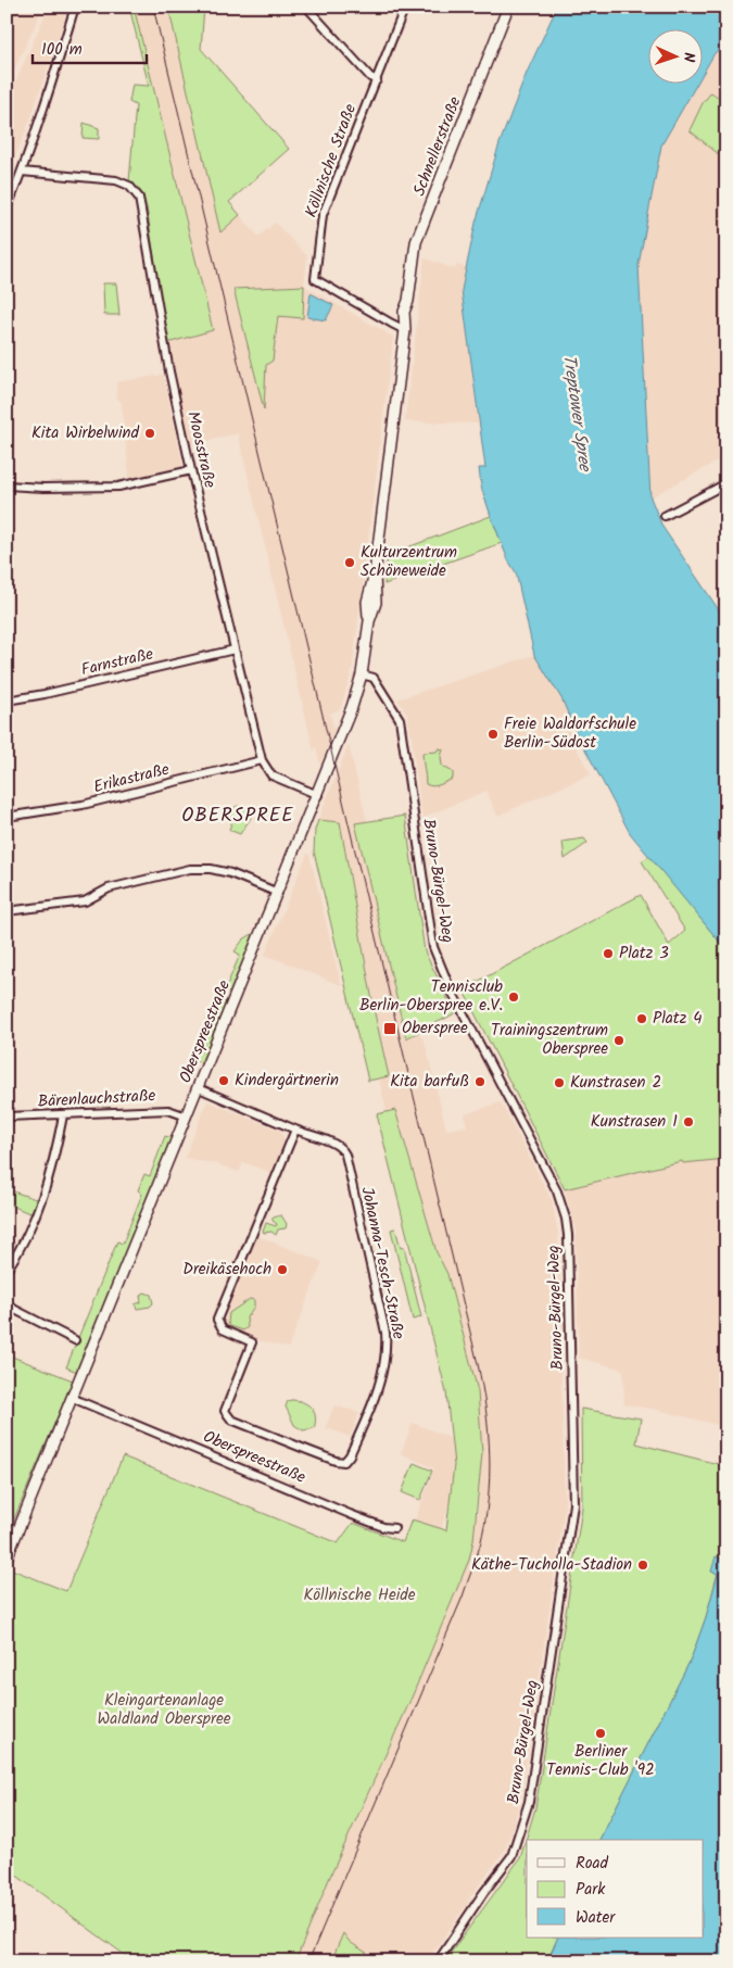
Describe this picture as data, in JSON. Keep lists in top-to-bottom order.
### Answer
{
  "streets": {
    "main road": ["Schnellerstraße", "Oberspreestraße"],
    "street": [
      "Köllnische Straße",
      "Moosstraße",
      "Farnstraße",
      "Erikastraße",
      "Bruno-Bürgel-Weg",
      "Bärenlauchstraße",
      "Johanna-Tesch-Straße"
    ]
  },
  "crossings": [
    ["Schnellerstraße", "Köllnische Straße"],
    ["Schnellerstraße", "Bruno-Bürgel-Weg"],
    ["Schnellerstraße", "Oberspreestraße"],
    ["Moosstraße", "Farnstraße"],
    ["Moosstraße", "Erikastraße"],
    ["Bruno-Bürgel-Weg", "Oberspreestraße"],
    ["Oberspreestraße", "Bärenlauchstraße"],
    ["Oberspreestraße", "Johanna-Tesch-Straße"]
  ],
  "districts": ["OBERSPREE"],
  "water": ["Treptower Spree"],
  "parks": ["Köllnische Heide", "Kleingartenanlage Waldland Oberspree"],
  "places": {
    "other": [
      "Kita Wirbelwind",
      "Kulturzentrum Schöneweide",
      "Freie Waldorfschule Berlin-Südost",
      "Platz 3",
      "Tennisclub Berlin-Oberspree e.V.",
      "Platz 4",
      "Trainingszentrum Oberspree",
      "Kindergärtnerin",
      "Kita barfuß",
      "Kunstrasen 2",
      "Kunstrasen 1",
      "Dreikäsehoch",
      "Käthe-Tucholla-Stadion",
      "Berliner Tennis-Club '92"
    ],
    "transit": ["Oberspree"]
  },
  "legend": ["Road", "Park", "Water"],
  "scale_bar": "100 m",
  "north": "right"
}
